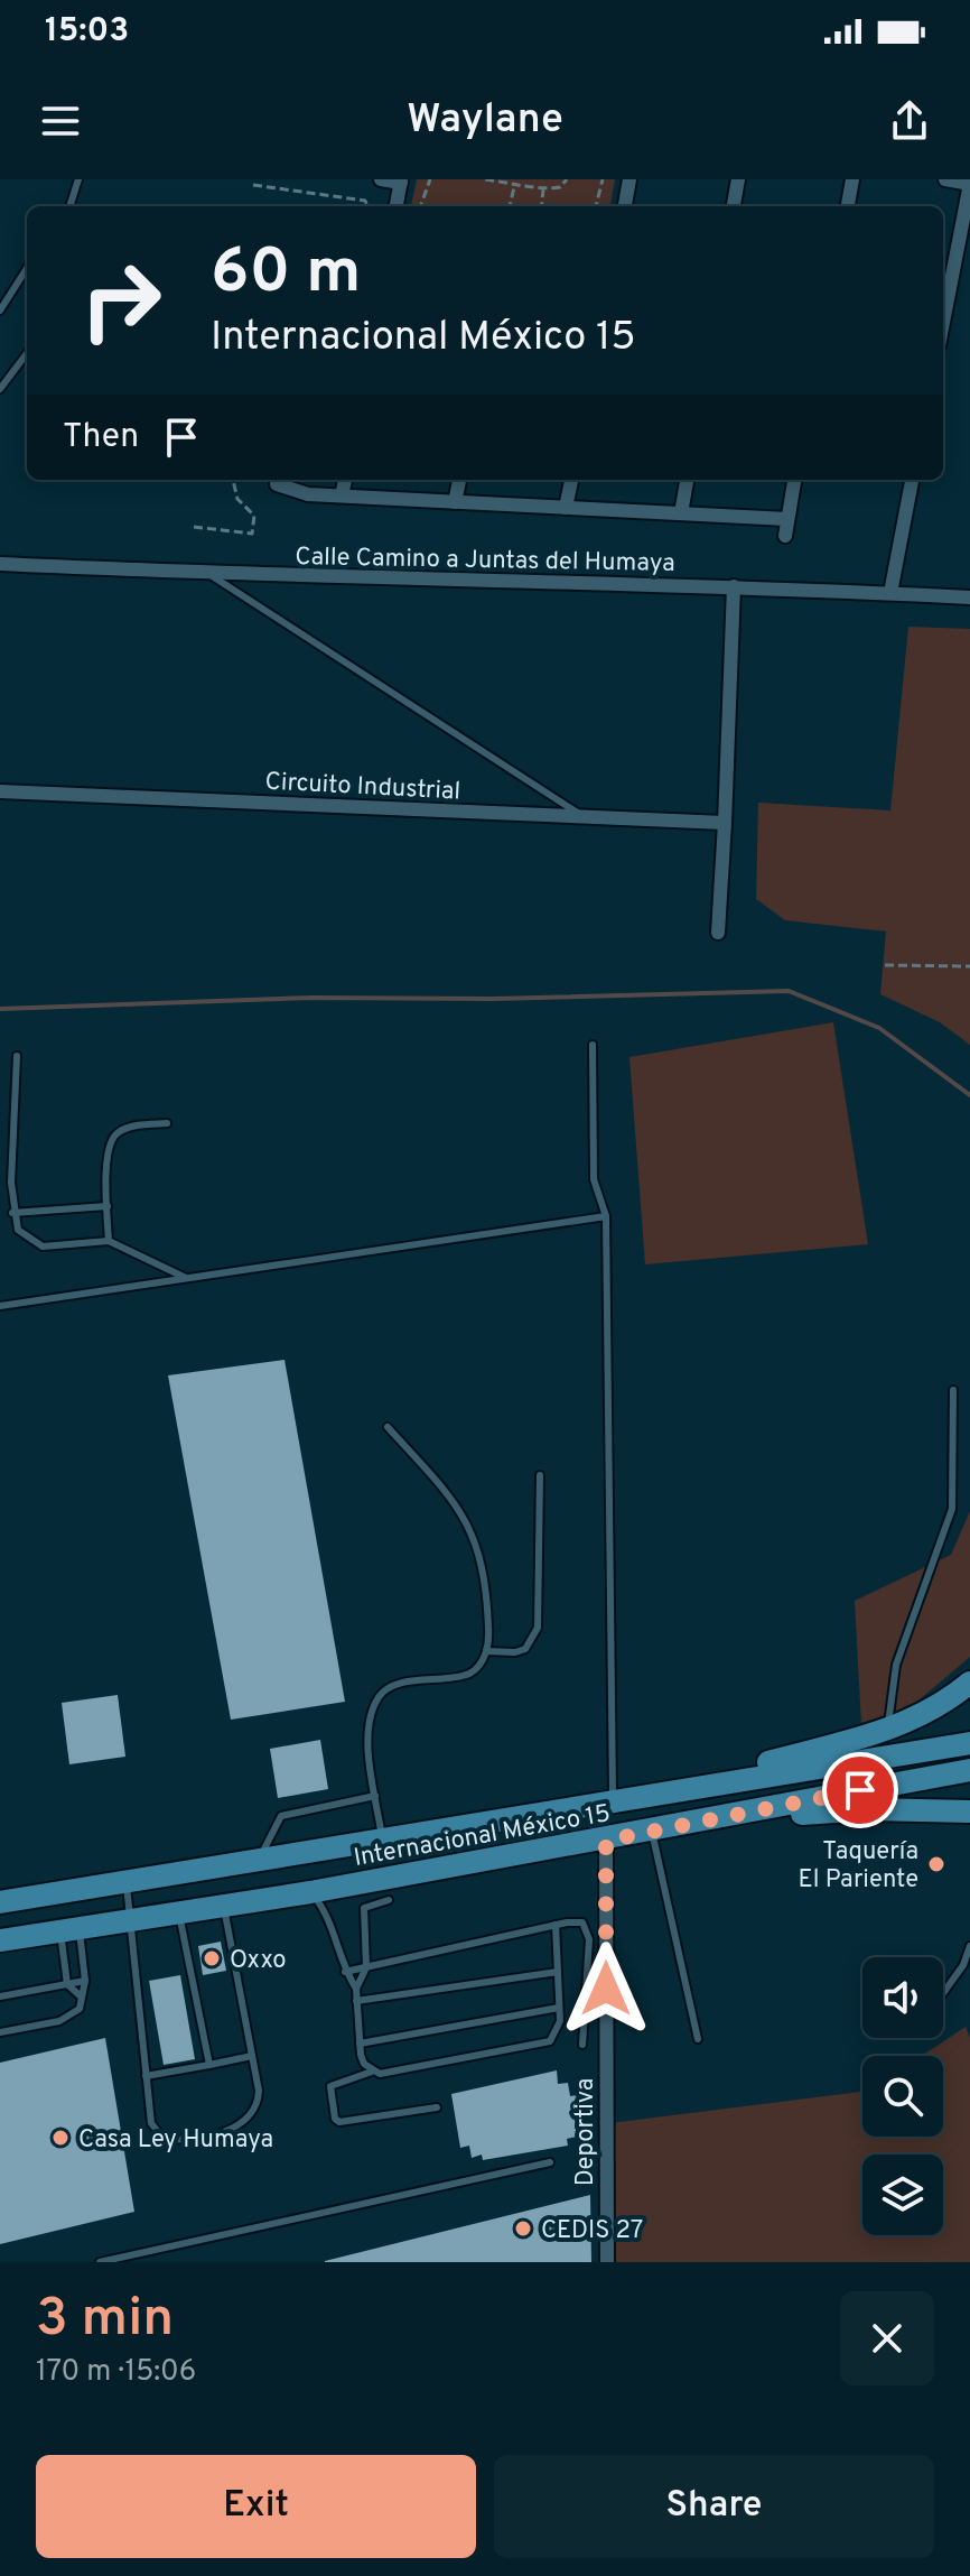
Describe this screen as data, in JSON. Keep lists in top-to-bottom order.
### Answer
{
  "streets": {
    "main road": ["Internacional México 15"],
    "street": ["Calle Camino a Juntas del Humaya", "Circuito Industrial", "Deportiva"]
  },
  "crossings": [
    ["Internacional México 15", "Deportiva"]
  ],
  "places": [
    "Taquería El Pariente",
    "Oxxo",
    "Casa Ley Humaya",
    "CEDIS 27"
  ],
  "page": {
    "status": "15:03",
    "header": "Waylane",
    "turn": ["60 m", "Internacional México 15"],
    "then": "Then",
    "heading": ["3 min", "170 m · 15:06"],
    "buttons": ["Exit", "Share"]
  }
}
